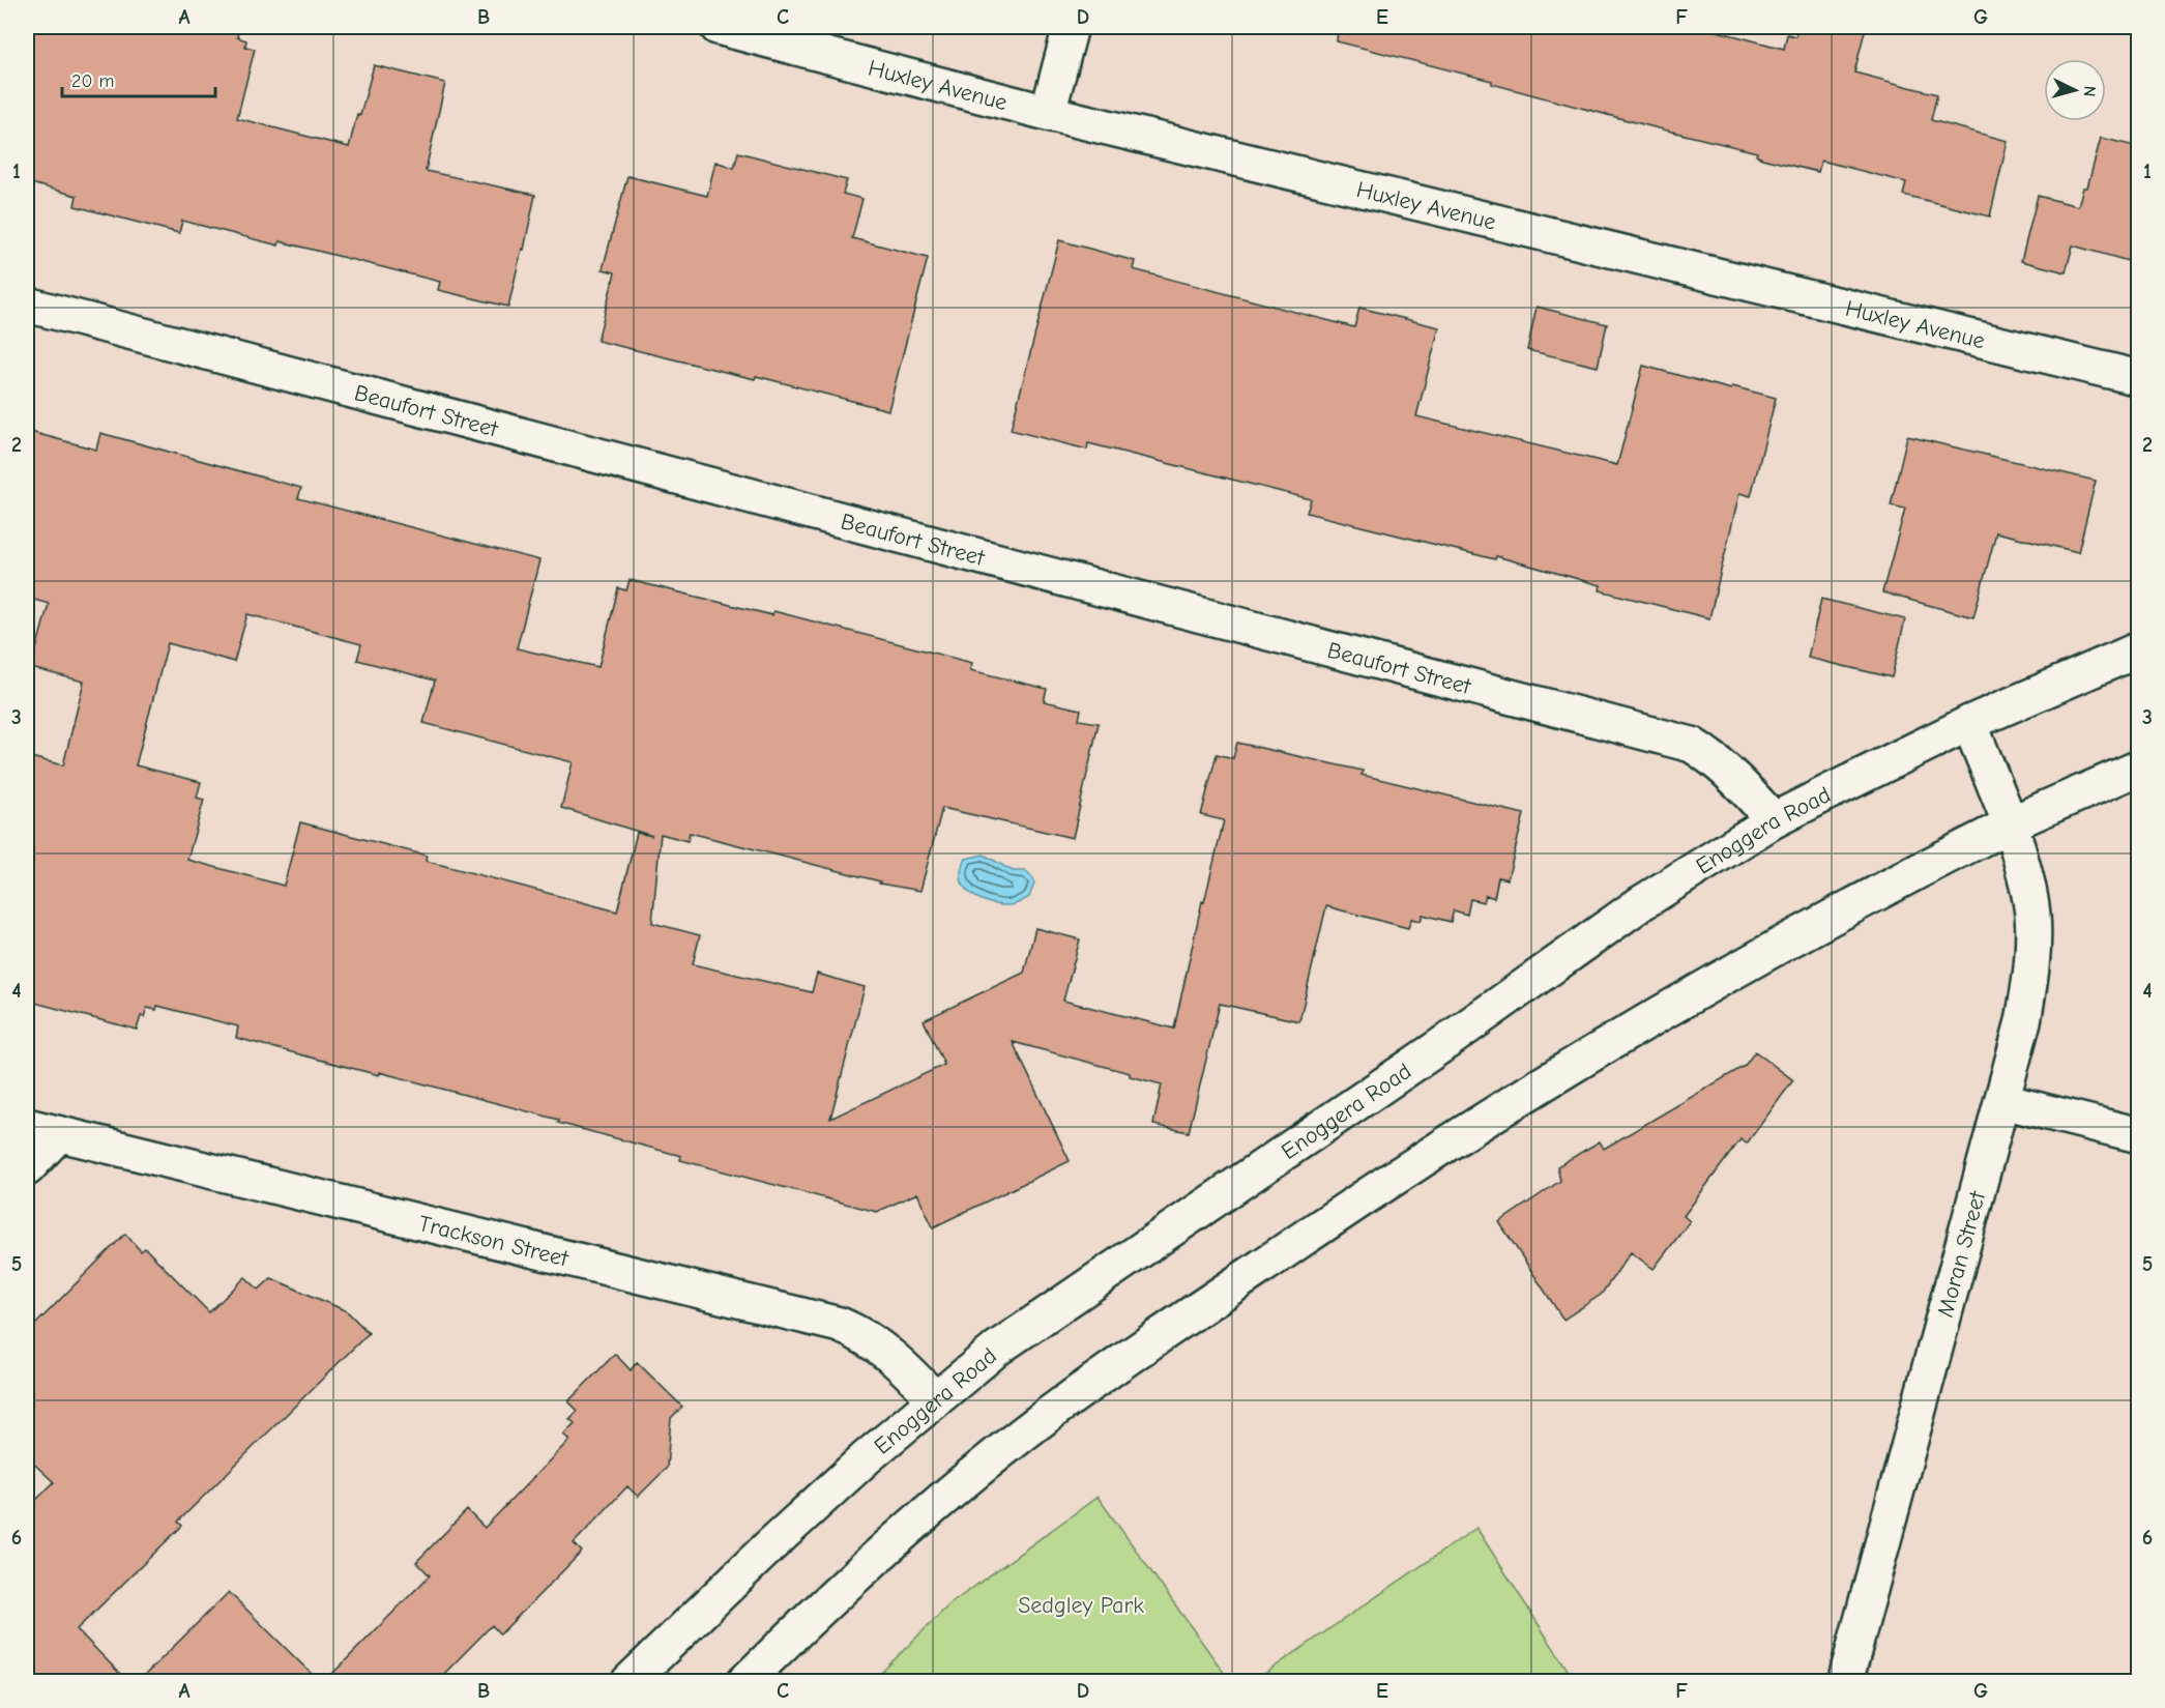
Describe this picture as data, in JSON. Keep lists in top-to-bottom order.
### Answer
{
  "streets": {
    "street": [
      "Huxley Avenue",
      "Beaufort Street",
      "Enoggera Road",
      "Trackson Street",
      "Moran Street"
    ]
  },
  "crossings": [
    ["Beaufort Street", "Enoggera Road"],
    ["Enoggera Road", "Trackson Street"],
    ["Enoggera Road", "Moran Street"]
  ],
  "parks": ["Sedgley Park"],
  "scale_bar": "20 m",
  "north": "right",
  "grid": {
    "columns": [
      "A",
      "B",
      "C",
      "D",
      "E",
      "F",
      "G"
    ],
    "rows": [
      "1",
      "2",
      "3",
      "4",
      "5",
      "6"
    ]
  }
}
